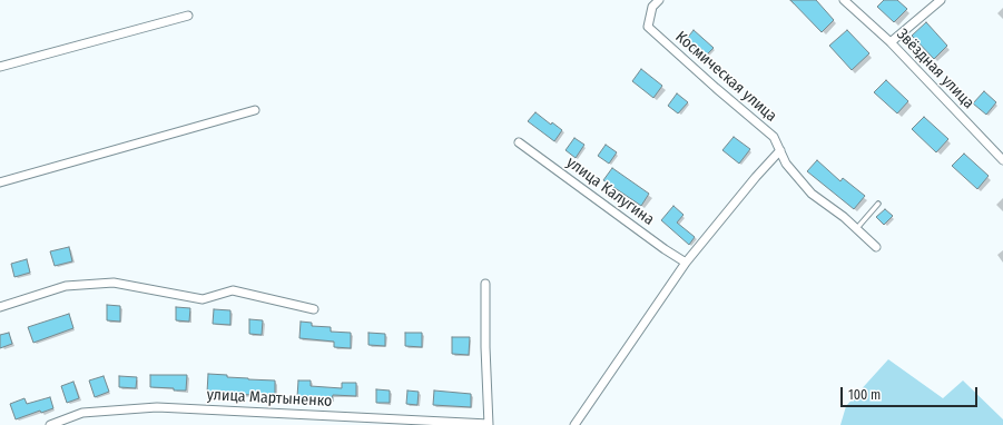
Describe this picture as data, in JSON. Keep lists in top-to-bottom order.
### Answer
{
  "streets": {
    "street": [
      "Звёздная улица",
      "Космическая улица",
      "улица Калугина",
      "улица Мартыненко"
    ]
  },
  "scale_bar": "100 m"
}
